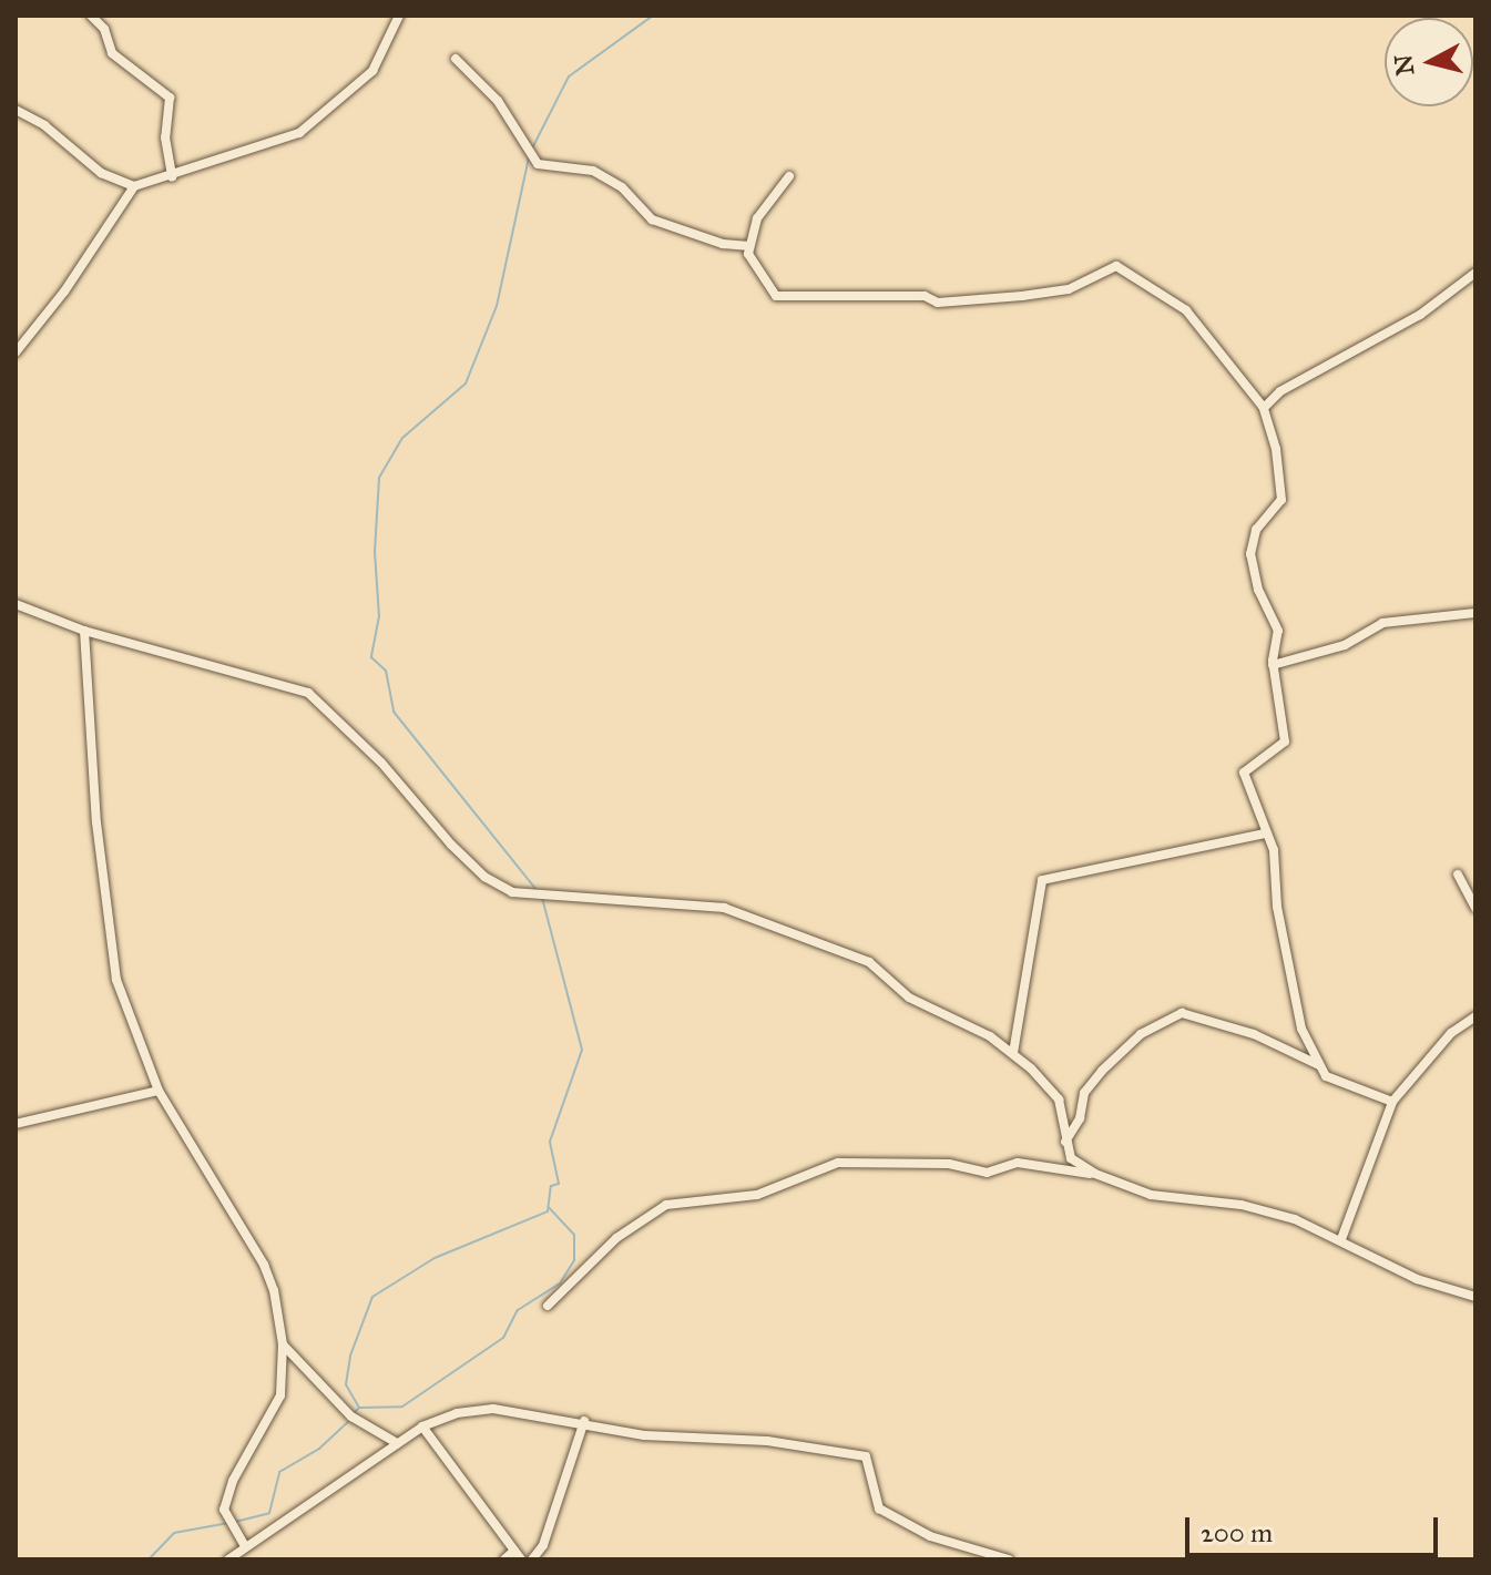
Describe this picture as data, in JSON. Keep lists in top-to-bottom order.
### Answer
{
  "scale_bar": "200 m",
  "north": "left"
}
